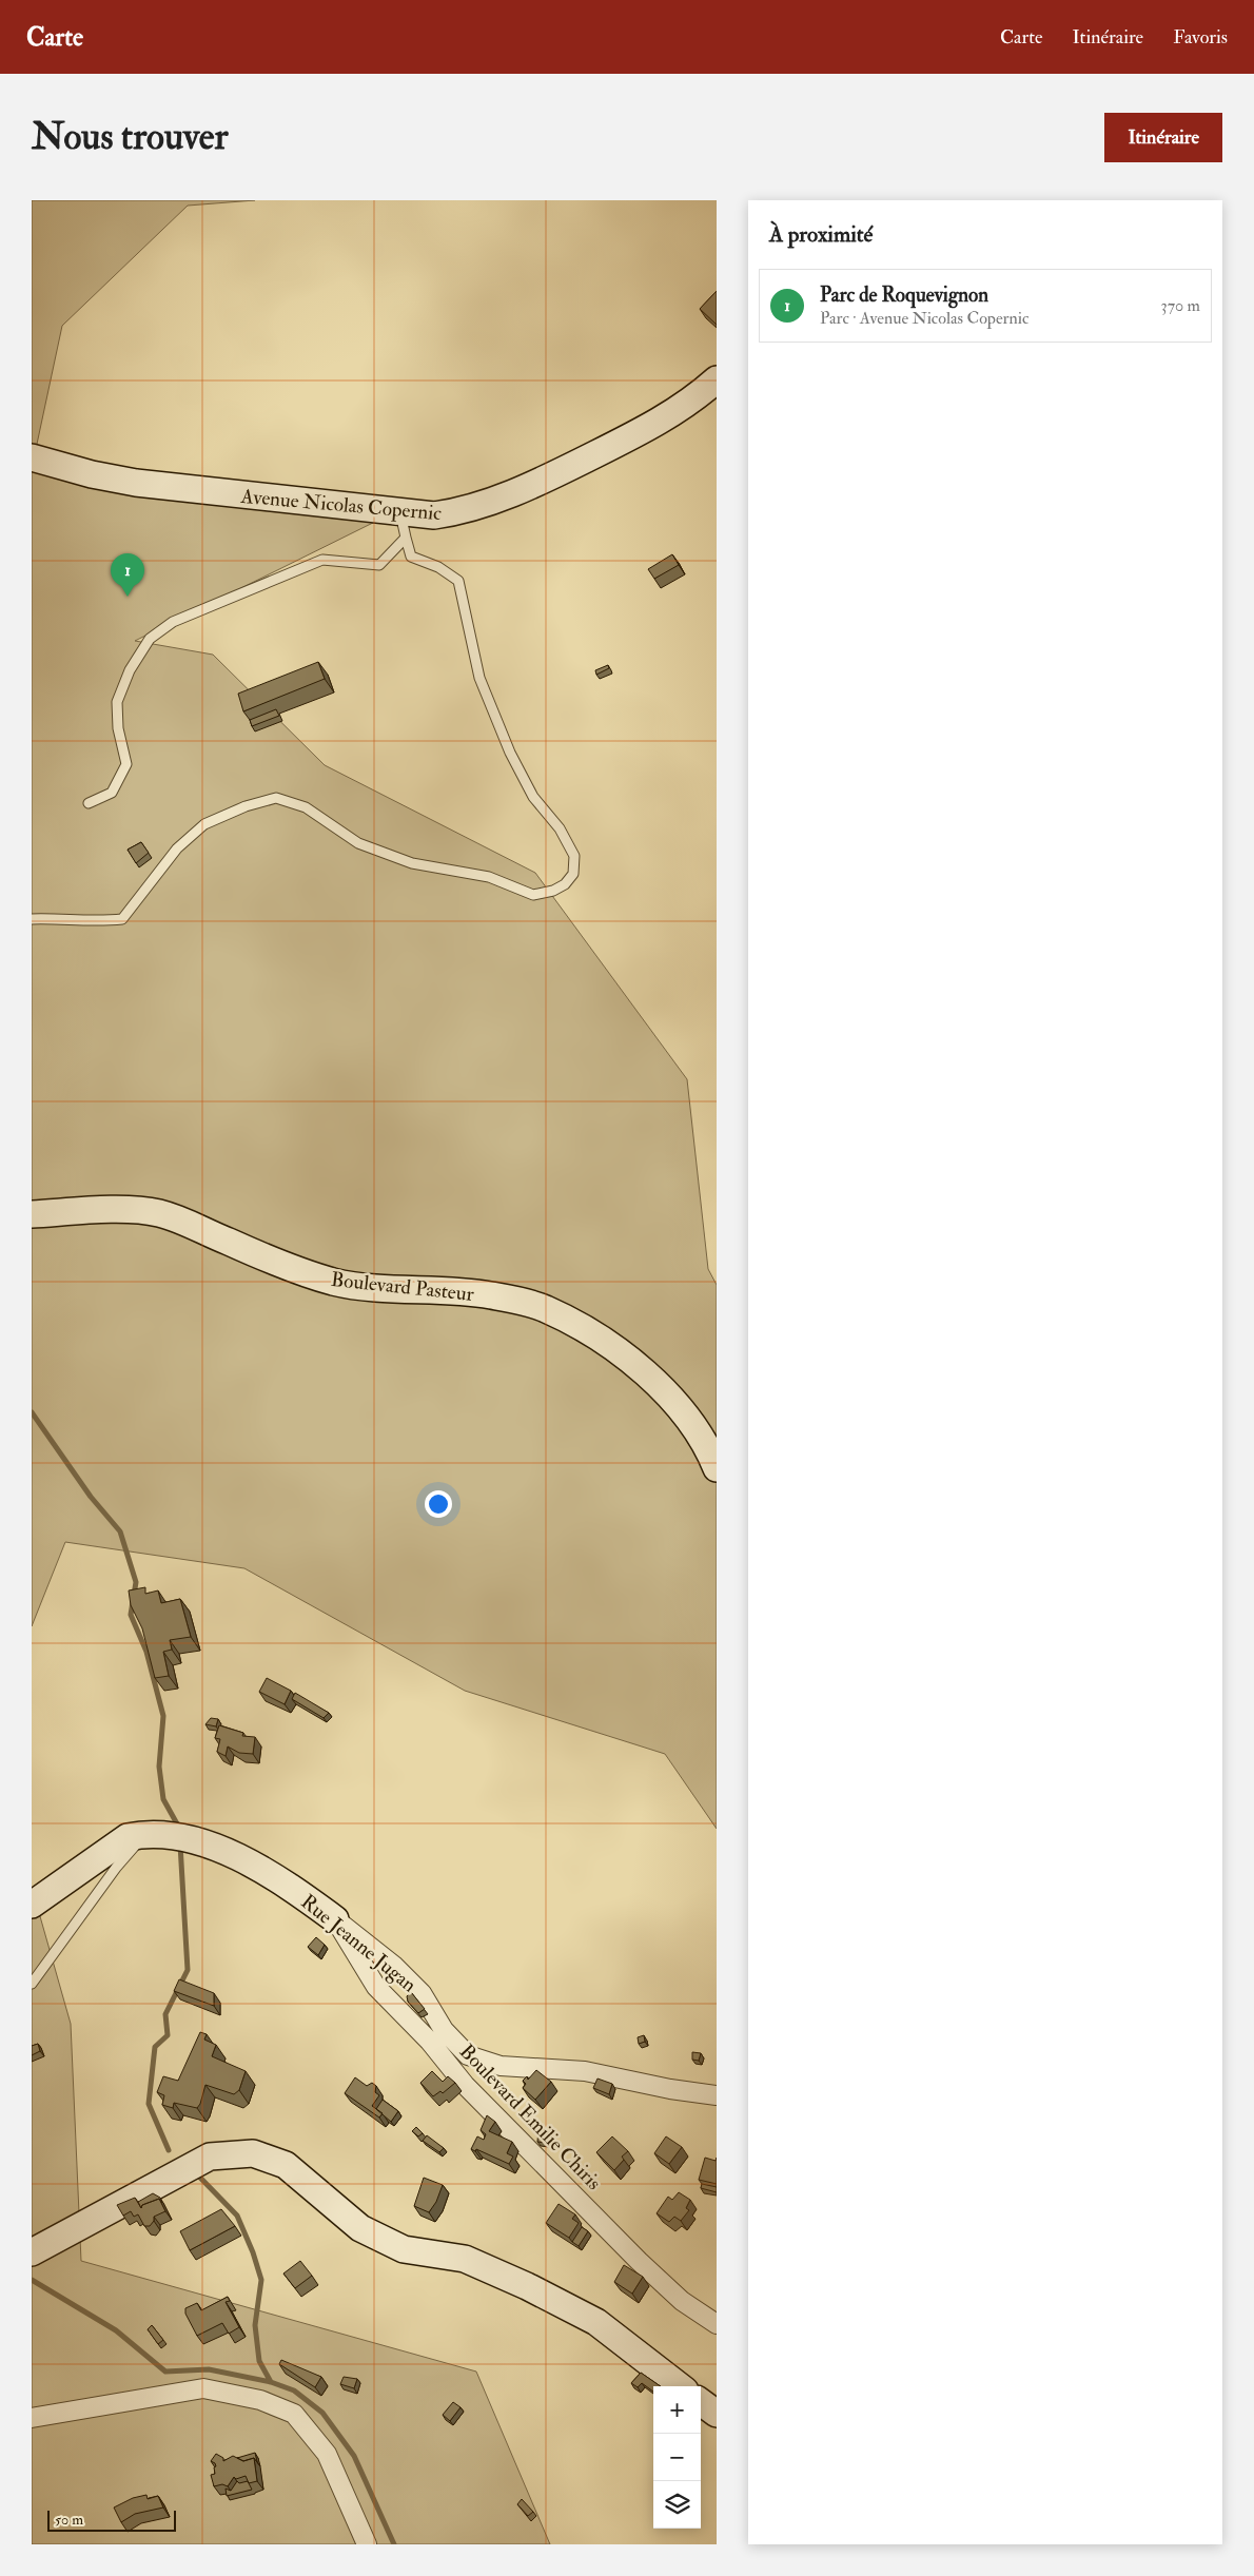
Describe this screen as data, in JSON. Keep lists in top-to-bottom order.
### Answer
{
  "streets": {
    "main road": ["Avenue Nicolas Copernic", "Boulevard Pasteur", "Rue Jeanne Jugan"],
    "street": ["Boulevard Emilie Chiris"]
  },
  "crossings": [
    ["Rue Jeanne Jugan", "Boulevard Emilie Chiris"]
  ],
  "scale_bar": "50 m",
  "page": {
    "header": "Carte",
    "nav": ["Carte", "Itinéraire", "Favoris"],
    "buttons": "Itinéraire",
    "title": "Nous trouver",
    "heading": "À proximité",
    "list": [
      {
        "mark": "1",
        "name": "Parc de Roquevignon",
        "note": "Parc · Avenue Nicolas Copernic",
        "value": "370 m"
      }
    ],
    "pins": "1",
    "map_buttons": ["+", "−"],
    "scale": "50 m"
  }
}
